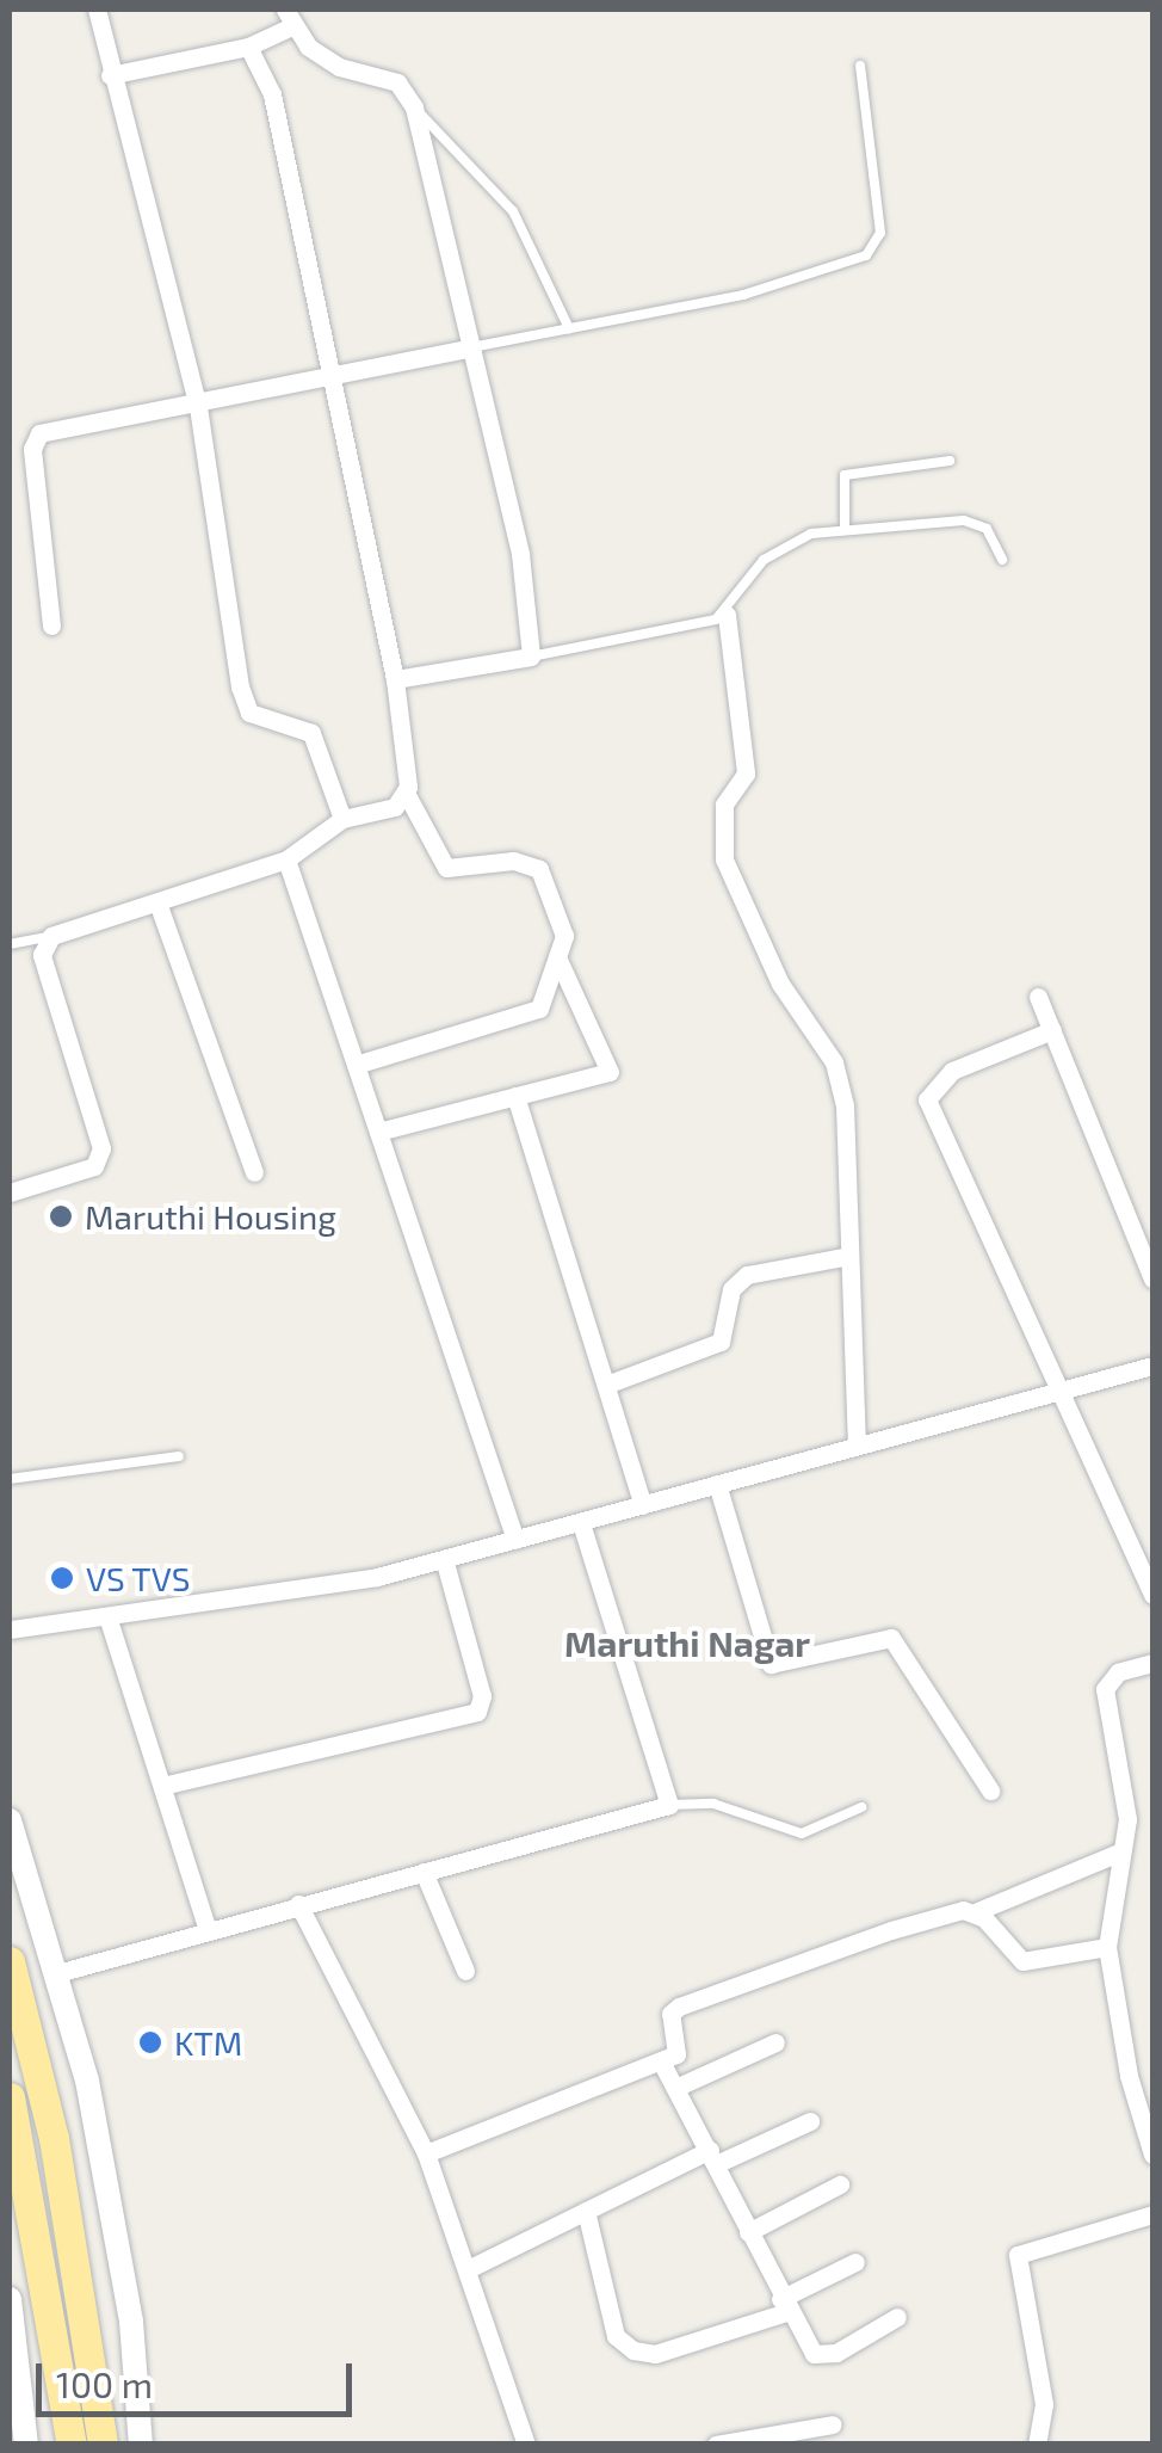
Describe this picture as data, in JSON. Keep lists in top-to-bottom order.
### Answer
{
  "districts": ["Maruthi Nagar"],
  "places": ["Maruthi Housing", "VS TVS", "KTM"],
  "scale_bar": "100 m"
}
